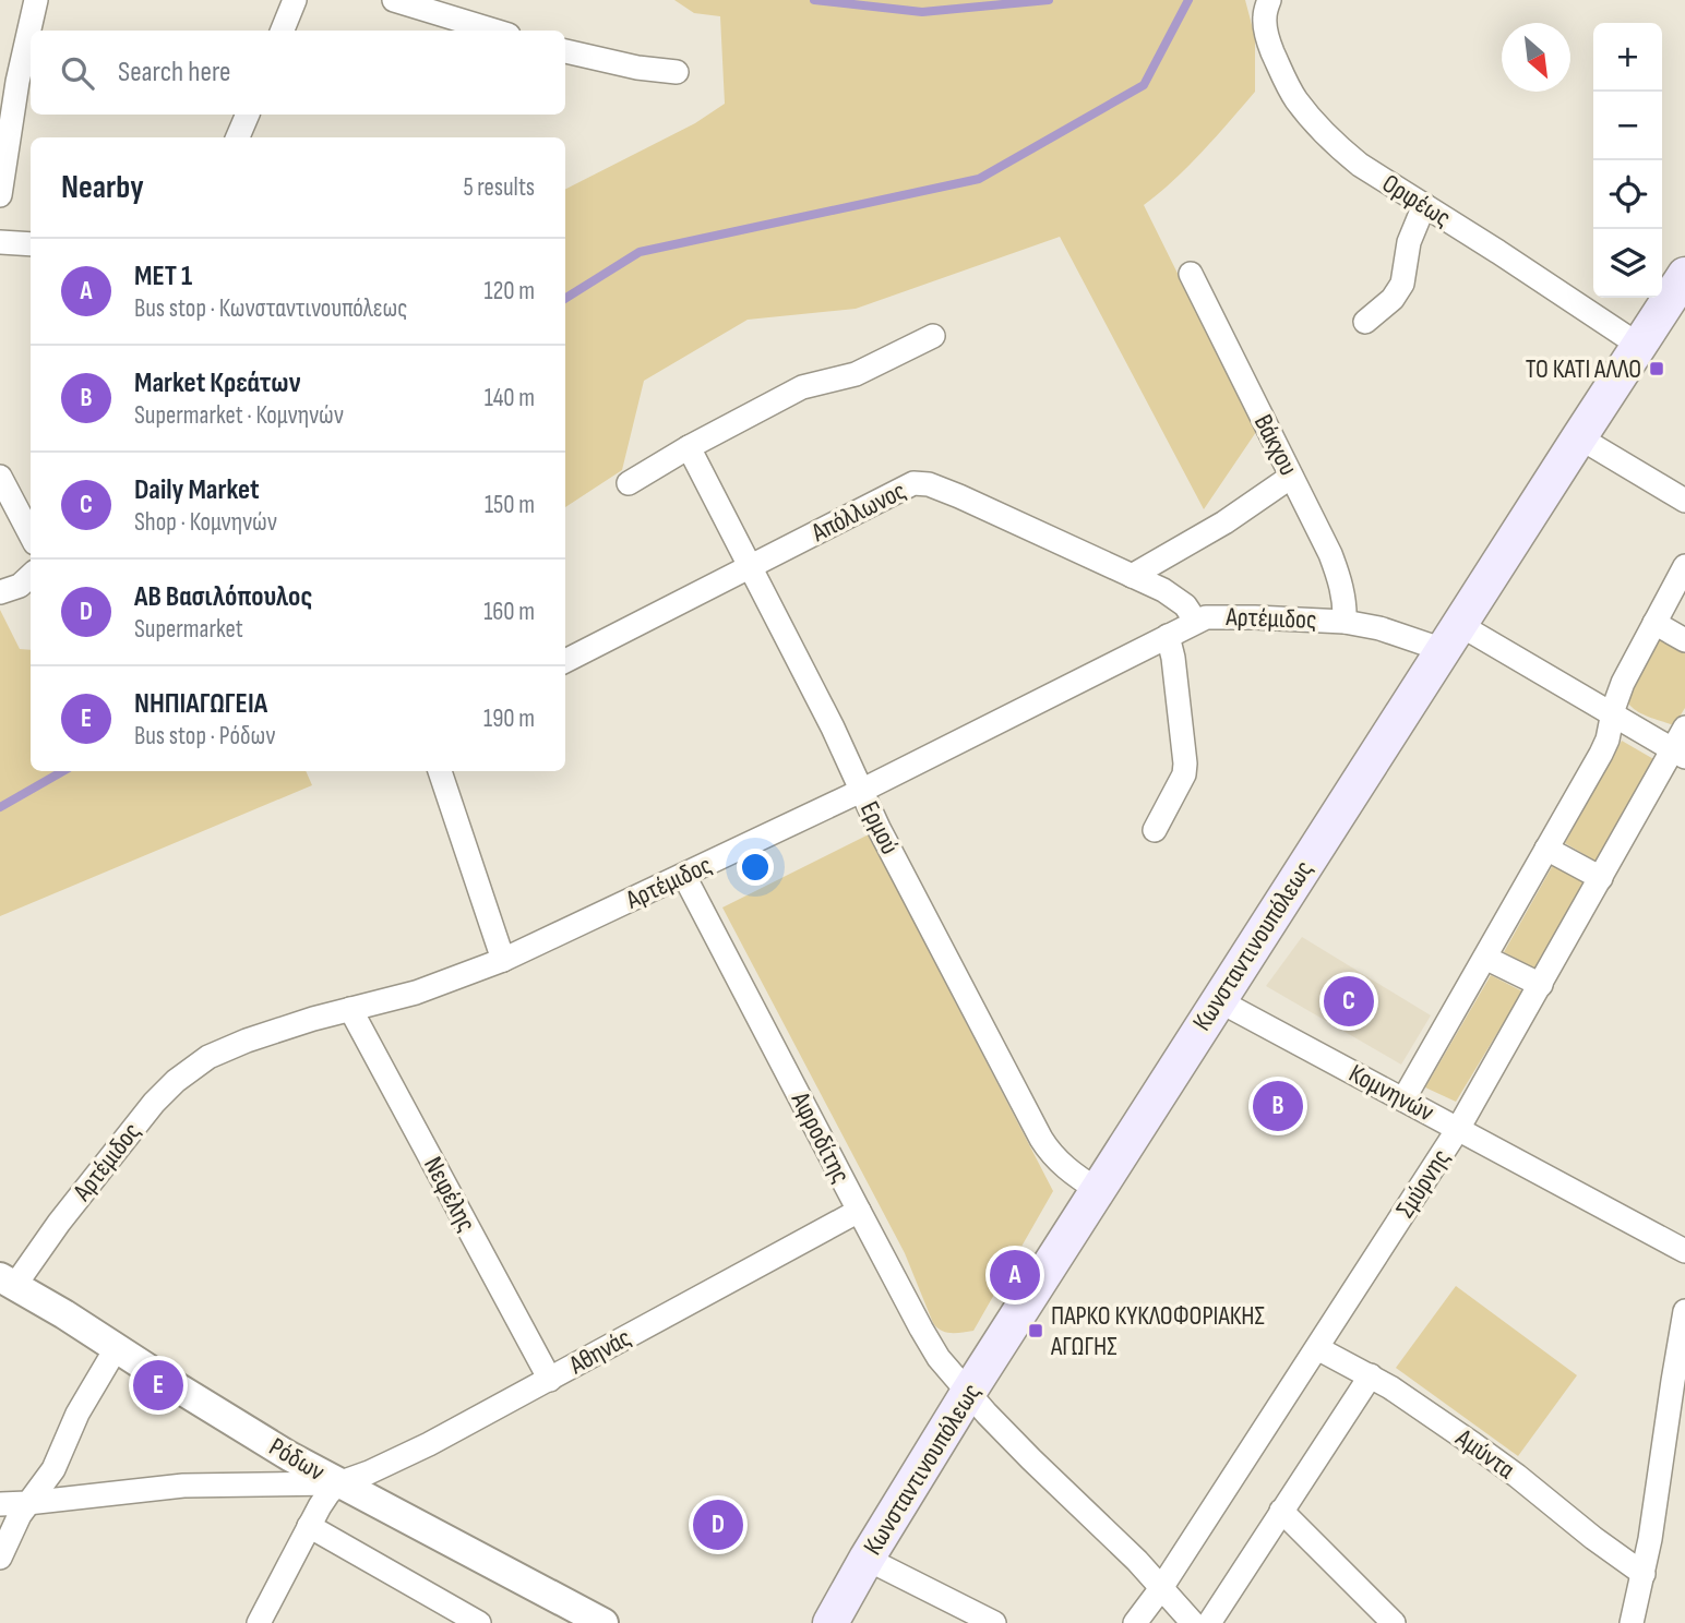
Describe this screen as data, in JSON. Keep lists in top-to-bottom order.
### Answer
{
  "streets": {
    "main road": ["Κωνσταντινουπόλεως"],
    "street": [
      "Ορφέως",
      "Βάκχου",
      "Απόλλωνος",
      "Αρτέμιδος",
      "Ερμού",
      "Κομνηνών",
      "Αφροδίτης",
      "Σμύρνης",
      "Νεφέλης",
      "Αθηνάς",
      "Αμύντα",
      "Ρόδων"
    ]
  },
  "crossings": [
    ["Ορφέως", "Κωνσταντινουπόλεως"],
    ["Βάκχου", "Αρτέμιδος"],
    ["Απόλλωνος", "Αρτέμιδος"],
    ["Απόλλωνος", "Ερμού"],
    ["Αρτέμιδος", "Ερμού"],
    ["Αρτέμιδος", "Κωνσταντινουπόλεως"],
    ["Αρτέμιδος", "Αφροδίτης"],
    ["Αρτέμιδος", "Σμύρνης"],
    ["Αρτέμιδος", "Νεφέλης"],
    ["Αρτέμιδος", "Ρόδων"],
    ["Ερμού", "Κωνσταντινουπόλεως"],
    ["Κωνσταντινουπόλεως", "Κομνηνών"],
    ["Κωνσταντινουπόλεως", "Αφροδίτης"],
    ["Κομνηνών", "Σμύρνης"],
    ["Αφροδίτης", "Σμύρνης"],
    ["Αφροδίτης", "Αθηνάς"],
    ["Σμύρνης", "Αμύντα"],
    ["Νεφέλης", "Αθηνάς"],
    ["Αθηνάς", "Ρόδων"]
  ],
  "places": {
    "transit": ["ΤΟ ΚΑΤΙ ΑΛΛΟ", "ΠΑΡΚΟ ΚΥΚΛΟΦΟΡΙΑΚΗΣ ΑΓΩΓΗΣ"]
  },
  "north": "bottom right",
  "page": {
    "map_buttons": ["+", "−"],
    "search": "Search here",
    "heading": ["Nearby", "5 results"],
    "list": [
      {
        "mark": "A",
        "name": "ΜΕΤ 1",
        "note": "Bus stop · Κωνσταντινουπόλεως",
        "value": "120 m"
      },
      {
        "mark": "B",
        "name": "Market Κρεάτων",
        "note": "Supermarket · Κομνηνών",
        "value": "140 m"
      },
      {
        "mark": "C",
        "name": "Daily Market",
        "note": "Shop · Κομνηνών",
        "value": "150 m"
      },
      {
        "mark": "D",
        "name": "ΑΒ Βασιλόπουλος",
        "note": "Supermarket",
        "value": "160 m"
      },
      {
        "mark": "E",
        "name": "ΝΗΠΙΑΓΩΓΕΙΑ",
        "note": "Bus stop · Ρόδων",
        "value": "190 m"
      }
    ],
    "pins": [
      "C",
      "B",
      "A",
      "E",
      "D"
    ]
  }
}
